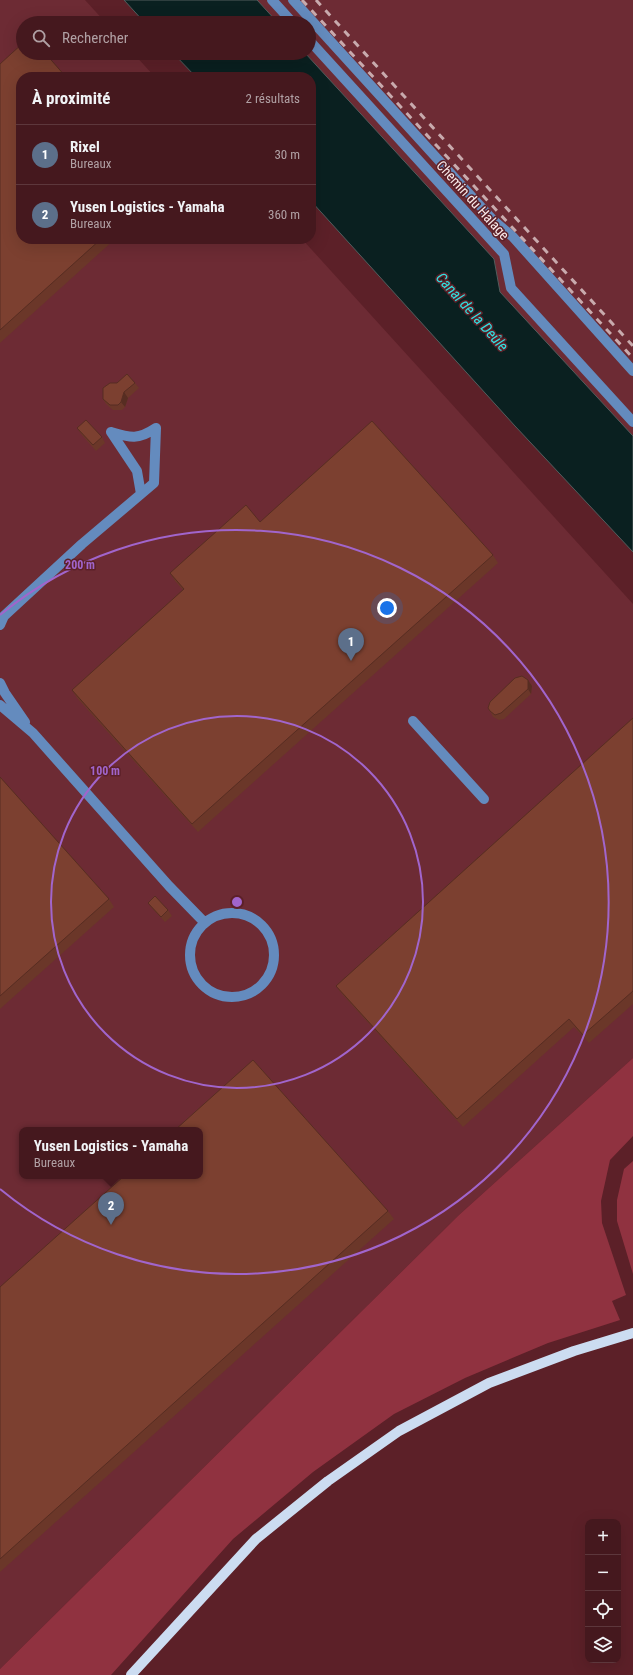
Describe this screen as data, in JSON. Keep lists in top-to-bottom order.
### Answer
{
  "streets": {
    "street": ["Chemin du Halage"]
  },
  "water": ["Canal de la Deûle"],
  "page": {
    "search": "Rechercher",
    "heading": ["À proximité", "2 résultats"],
    "list": [
      {
        "mark": "1",
        "name": "Rixel",
        "note": "Bureaux",
        "value": "30 m"
      },
      {
        "mark": "2",
        "name": "Yusen Logistics - Yamaha",
        "note": "Bureaux",
        "value": "360 m"
      }
    ],
    "pins": ["1", "2"],
    "popup": ["Yusen Logistics - Yamaha", "Bureaux"],
    "map_buttons": ["+", "−"]
  },
  "rings": ["200 m", "100 m"]
}
